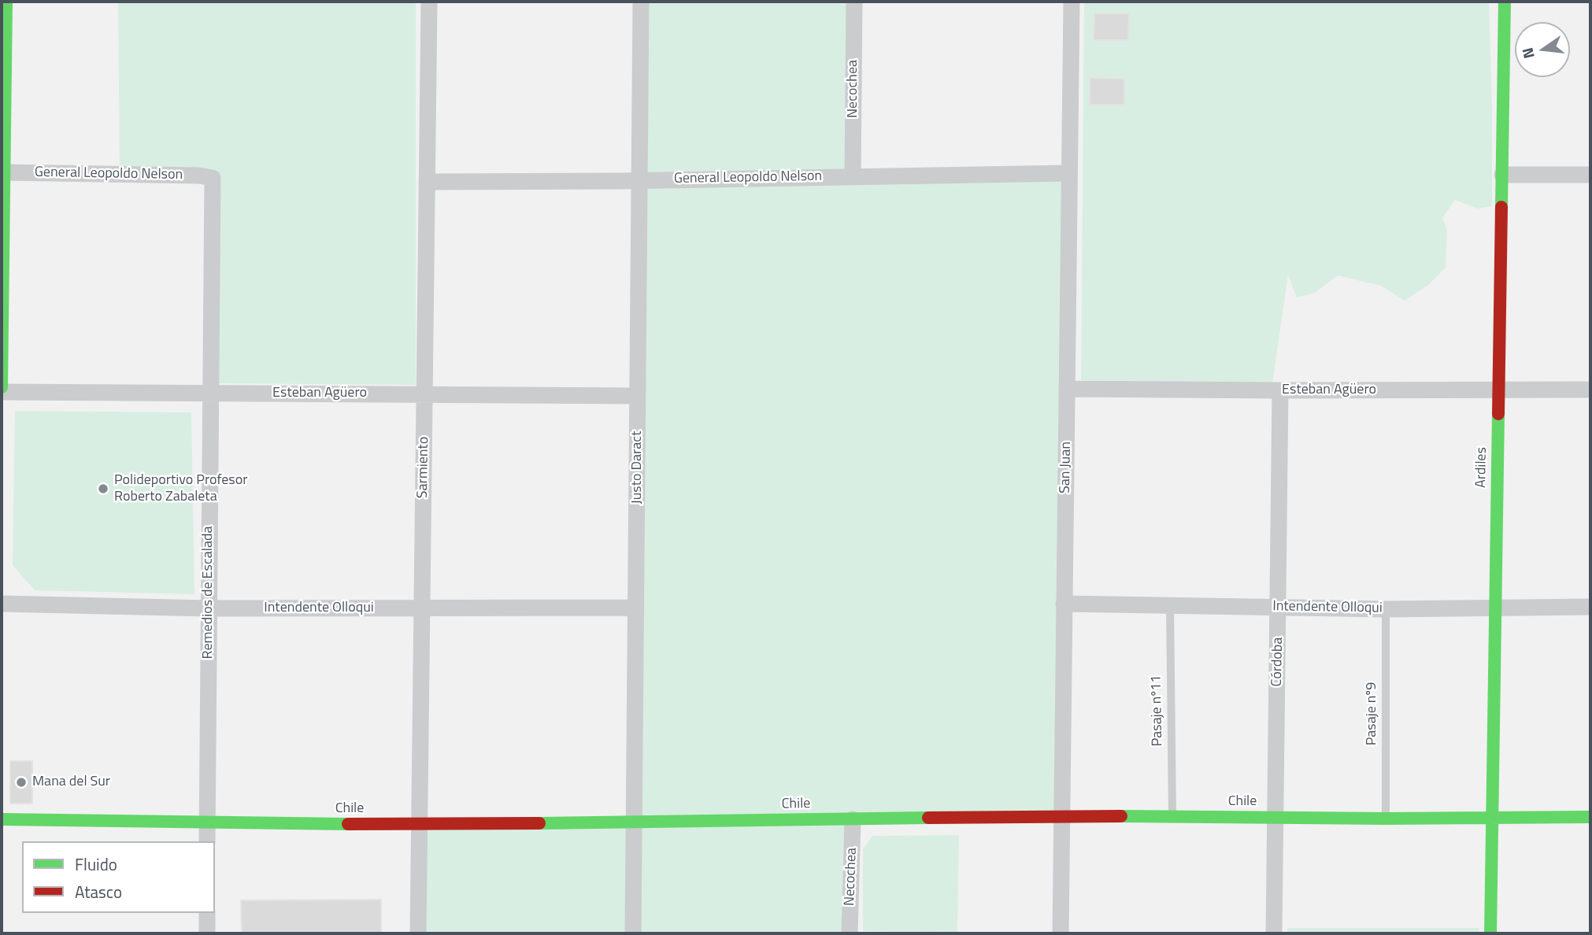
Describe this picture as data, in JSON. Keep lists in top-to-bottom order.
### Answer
{
  "streets": {
    "street": [
      "Necochea",
      "General Leopoldo Nelson",
      "Esteban Agüero",
      "Sarmiento",
      "Justo Daract",
      "San Juan",
      "Ardiles",
      "Remedios de Escalada",
      "Intendente Olloqui",
      "Córdoba",
      "Chile"
    ],
    "lane": ["Pasaje nº11", "Pasaje nº9"]
  },
  "crossings": [
    ["Necochea", "General Leopoldo Nelson"],
    ["Necochea", "Chile"],
    ["General Leopoldo Nelson", "Sarmiento"],
    ["General Leopoldo Nelson", "Justo Daract"],
    ["General Leopoldo Nelson", "San Juan"],
    ["General Leopoldo Nelson", "Remedios de Escalada"],
    ["Esteban Agüero", "Sarmiento"],
    ["Esteban Agüero", "Justo Daract"],
    ["Esteban Agüero", "San Juan"],
    ["Esteban Agüero", "Ardiles"],
    ["Esteban Agüero", "Remedios de Escalada"],
    ["Esteban Agüero", "Córdoba"],
    ["Sarmiento", "Intendente Olloqui"],
    ["Sarmiento", "Chile"],
    ["Justo Daract", "Intendente Olloqui"],
    ["Justo Daract", "Chile"],
    ["San Juan", "Intendente Olloqui"],
    ["San Juan", "Chile"],
    ["Ardiles", "Intendente Olloqui"],
    ["Ardiles", "Chile"],
    ["Remedios de Escalada", "Intendente Olloqui"],
    ["Remedios de Escalada", "Chile"],
    ["Intendente Olloqui", "Córdoba"],
    ["Intendente Olloqui", "Pasaje nº11"],
    ["Intendente Olloqui", "Pasaje nº9"],
    ["Córdoba", "Chile"],
    ["Pasaje nº11", "Chile"],
    ["Pasaje nº9", "Chile"]
  ],
  "places": ["Polideportivo Profesor Roberto Zabaleta", "Mana del Sur"],
  "legend": ["Fluido", "Atasco"],
  "north": "left"
}
